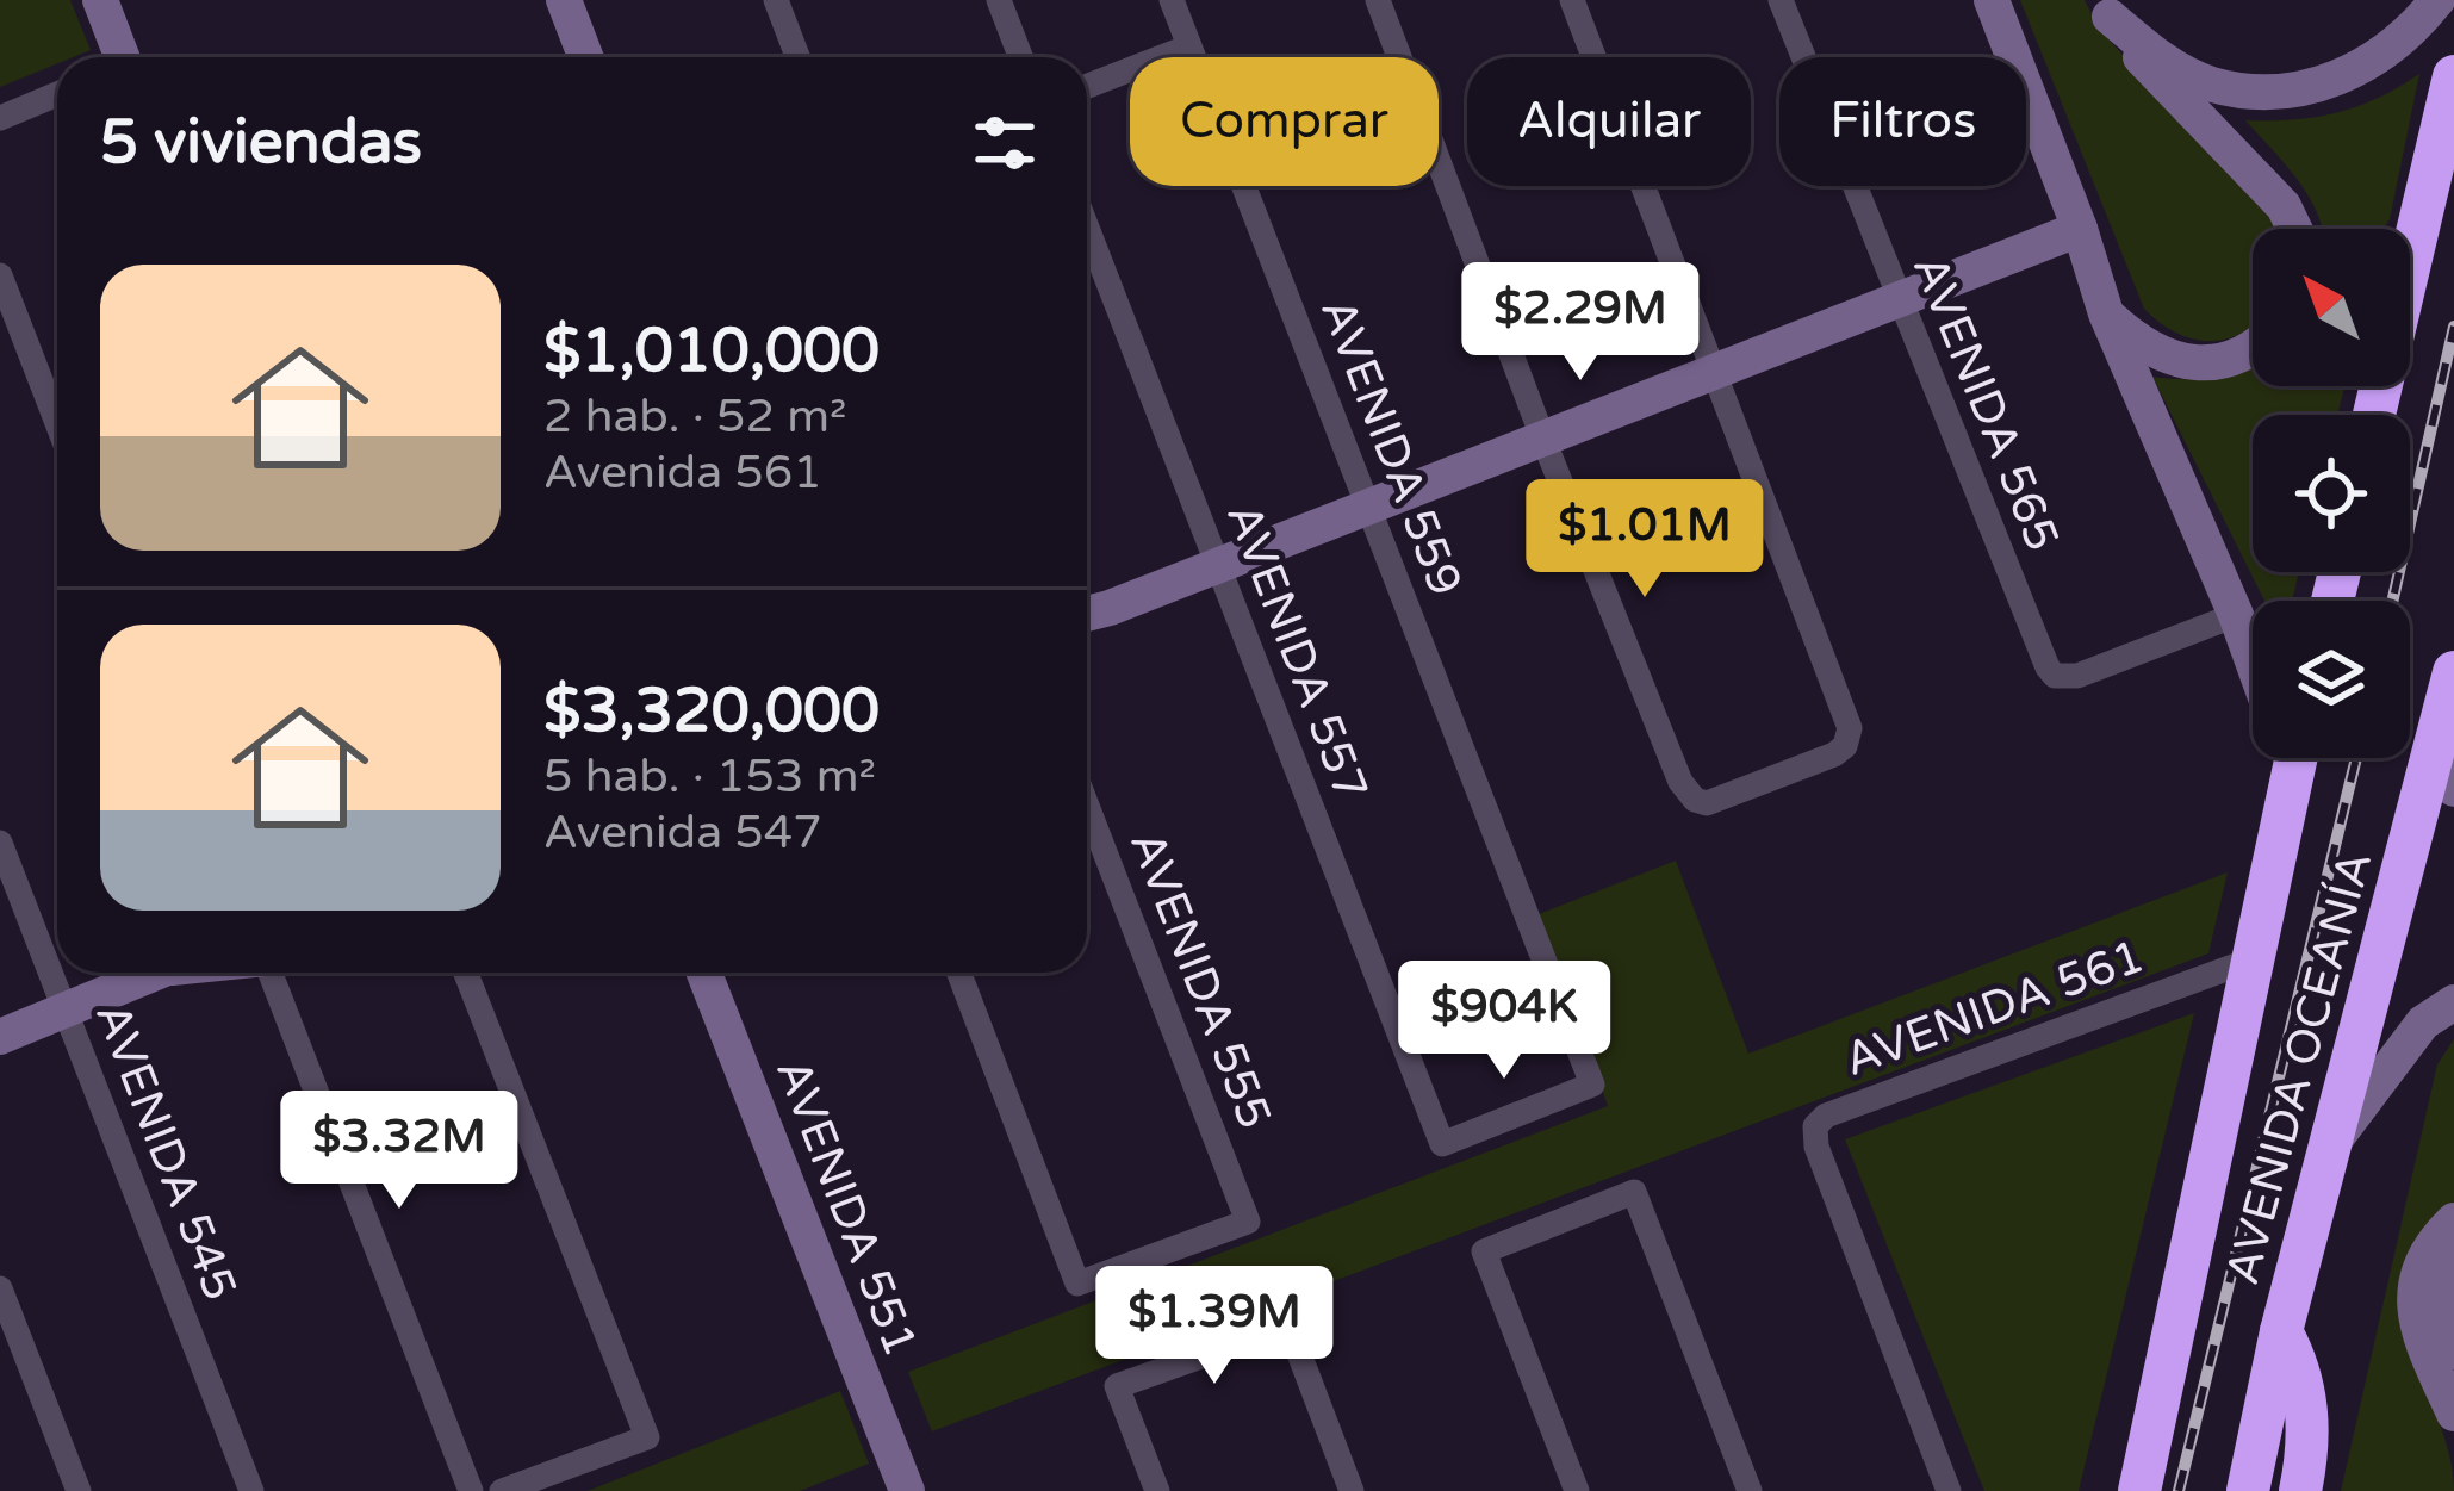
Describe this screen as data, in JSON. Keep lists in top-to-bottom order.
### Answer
{
  "streets": {
    "highway": ["AVENIDA OCEANÍA"],
    "street": [
      "AVENIDA 565",
      "AVENIDA 559",
      "AVENIDA 557",
      "AVENIDA 555",
      "AVENIDA 561",
      "AVENIDA 545",
      "AVENIDA 551"
    ]
  },
  "crossings": [
    ["AVENIDA 559", "AVENIDA 557"],
    ["AVENIDA 561", "AVENIDA OCEANÍA"]
  ],
  "north": "top left",
  "page": {
    "chip": ["Comprar", "Alquilar", "Filtros"],
    "heading": "5 viviendas",
    "list": [
      {
        "name": "$1,010,000",
        "note": "2 hab. · 52 m² · Avenida 561"
      },
      {
        "name": "$3,320,000",
        "note": "5 hab. · 153 m² · Avenida 547"
      }
    ],
    "price": [
      "$2.29M",
      "$1.01M",
      "$904K",
      "$3.32M",
      "$1.39M"
    ]
  }
}
